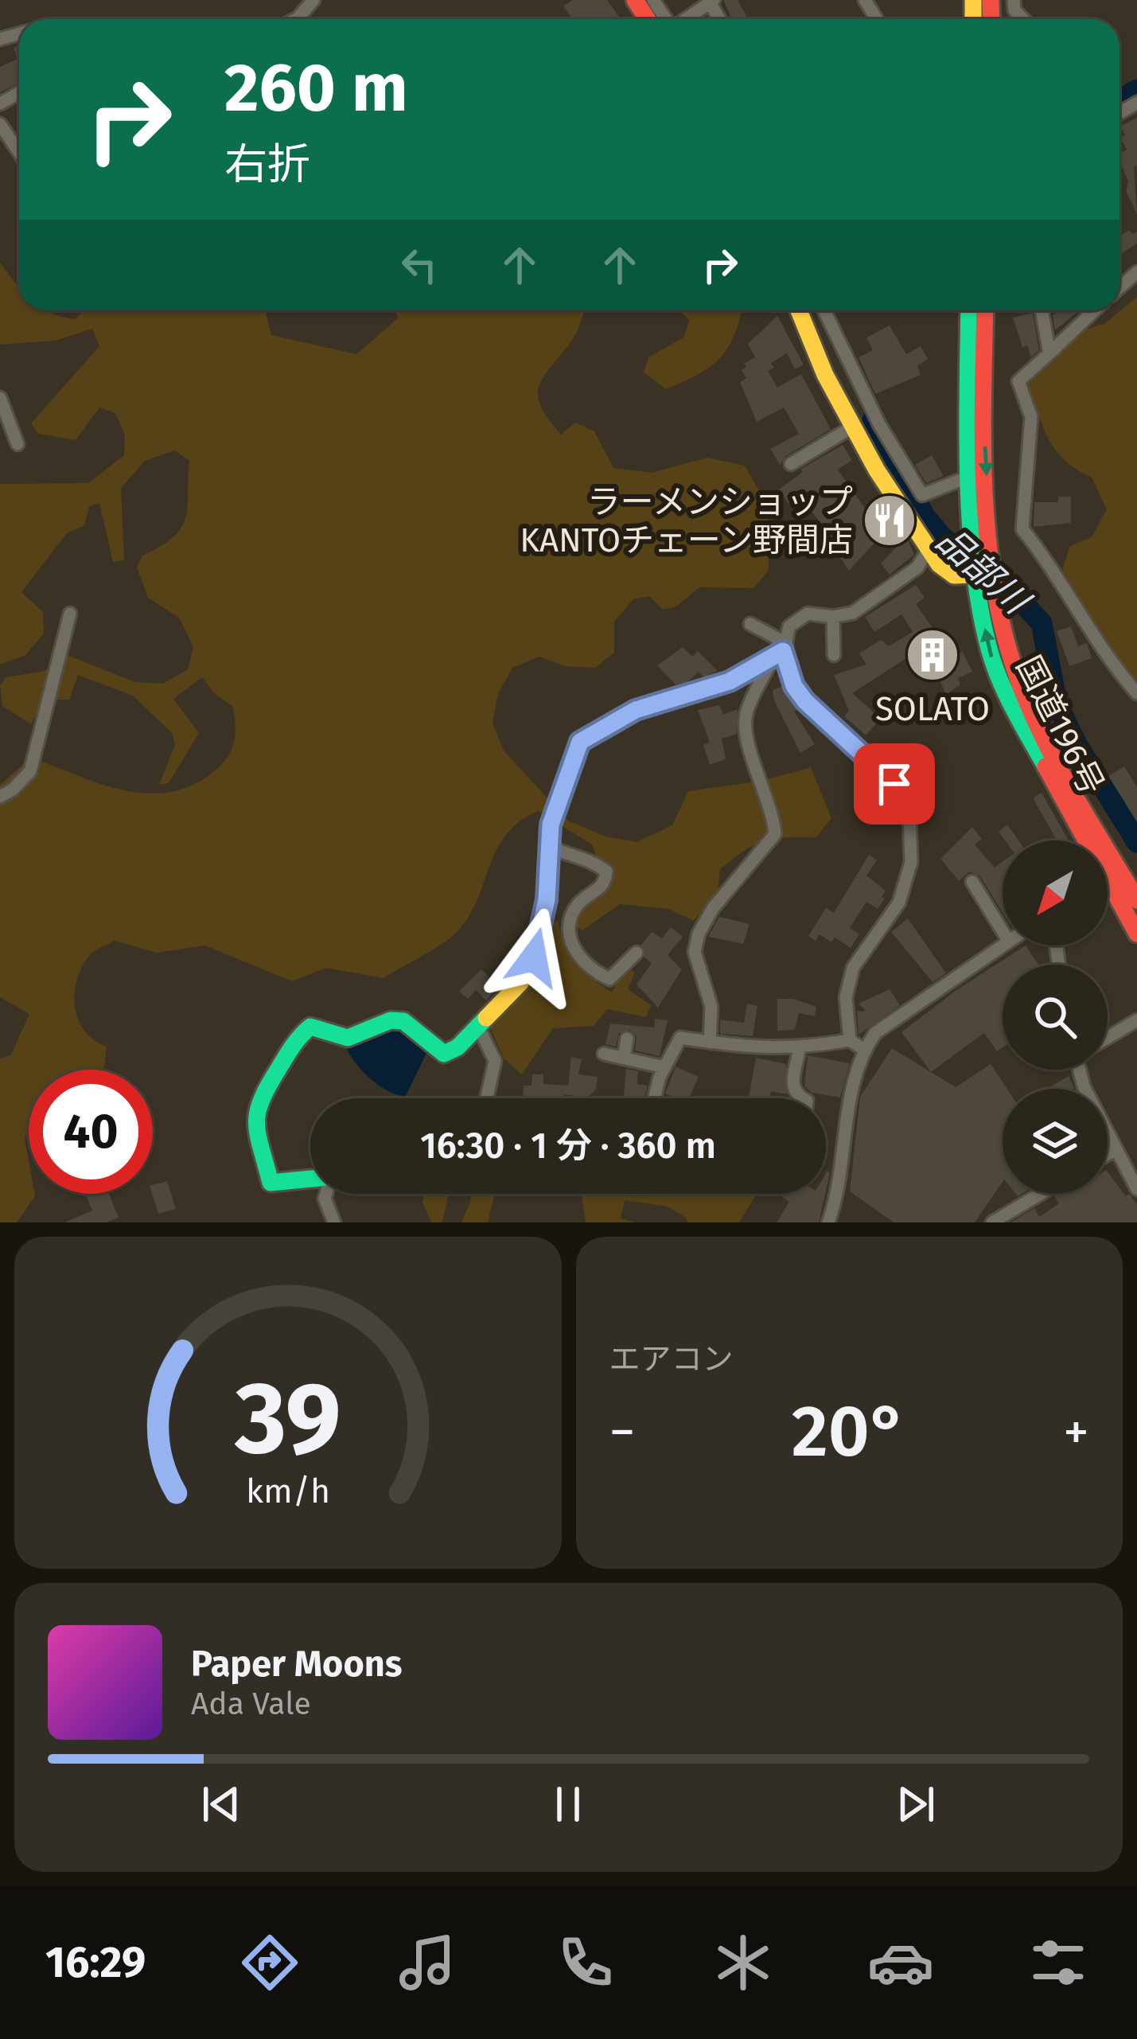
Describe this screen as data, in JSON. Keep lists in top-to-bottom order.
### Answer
{
  "streets": {
    "main road": ["国道196号"]
  },
  "water": ["品部川"],
  "places": {
    "restaurant": ["ラーメンショップ KANTOチェーン野間店"],
    "building": ["SOLATO"]
  },
  "north": "bottom left",
  "page": {
    "turn": ["260 m", "右折"],
    "limit": "40",
    "trip": "16:30 · 1 分 · 360 m",
    "tile": "エアコン",
    "heat": ["−", "20°", "+"],
    "song": ["Paper Moons", "Ada Vale"],
    "tabs": "16:29",
    "gauge": ["39", "km/h"]
  }
}
